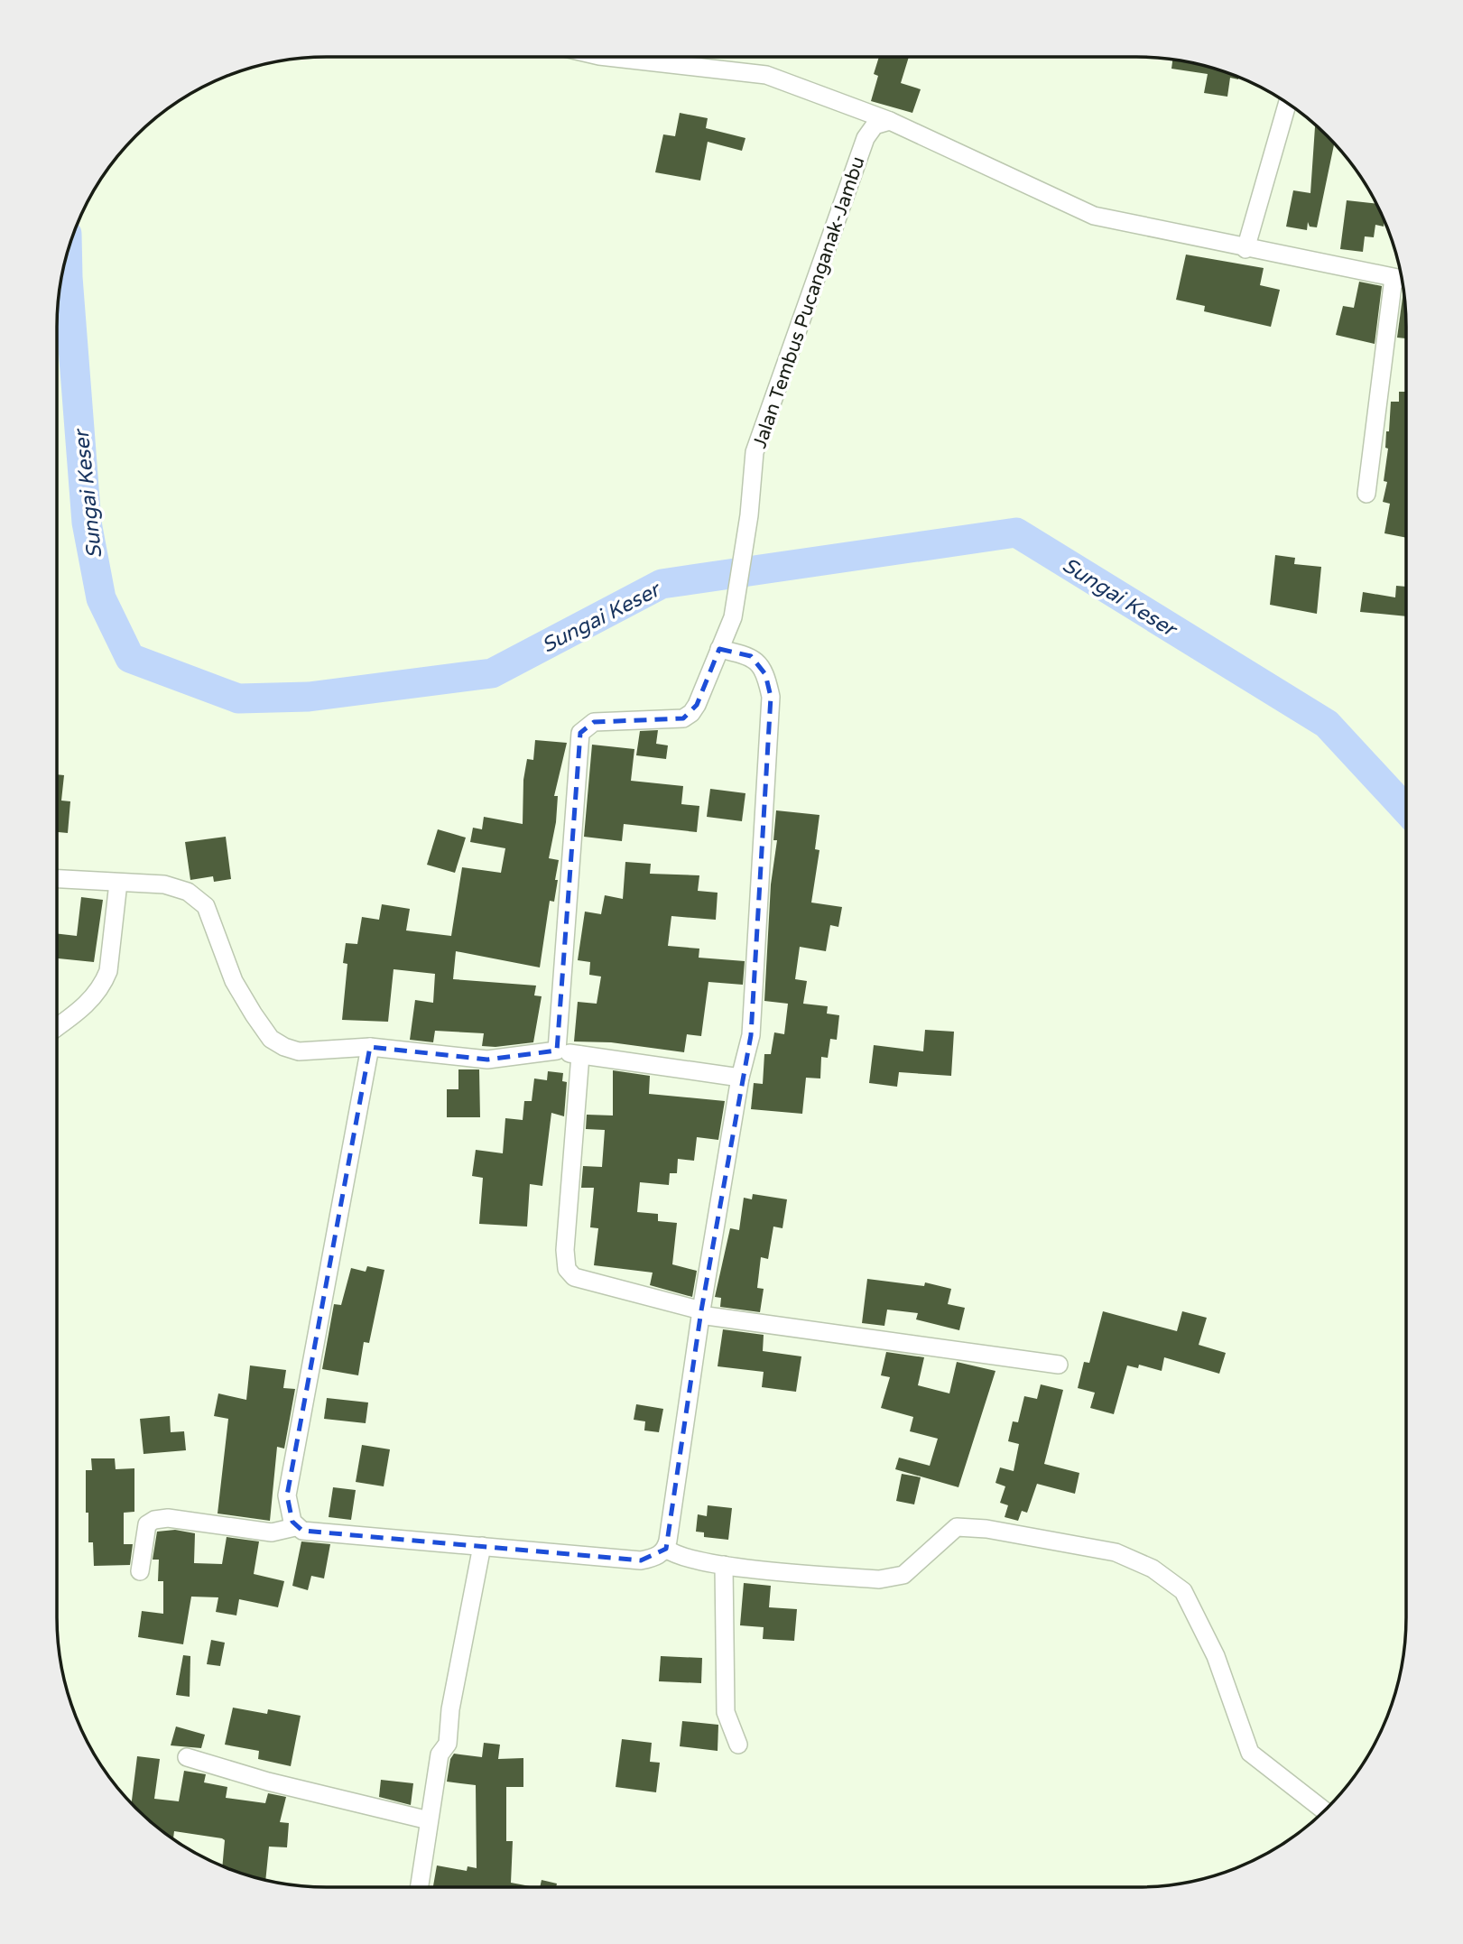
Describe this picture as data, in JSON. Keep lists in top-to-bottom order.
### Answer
{
  "streets": {
    "street": ["Jalan Tembus Pucanganak-Jambu"]
  },
  "water": ["Sungai Keser"]
}
